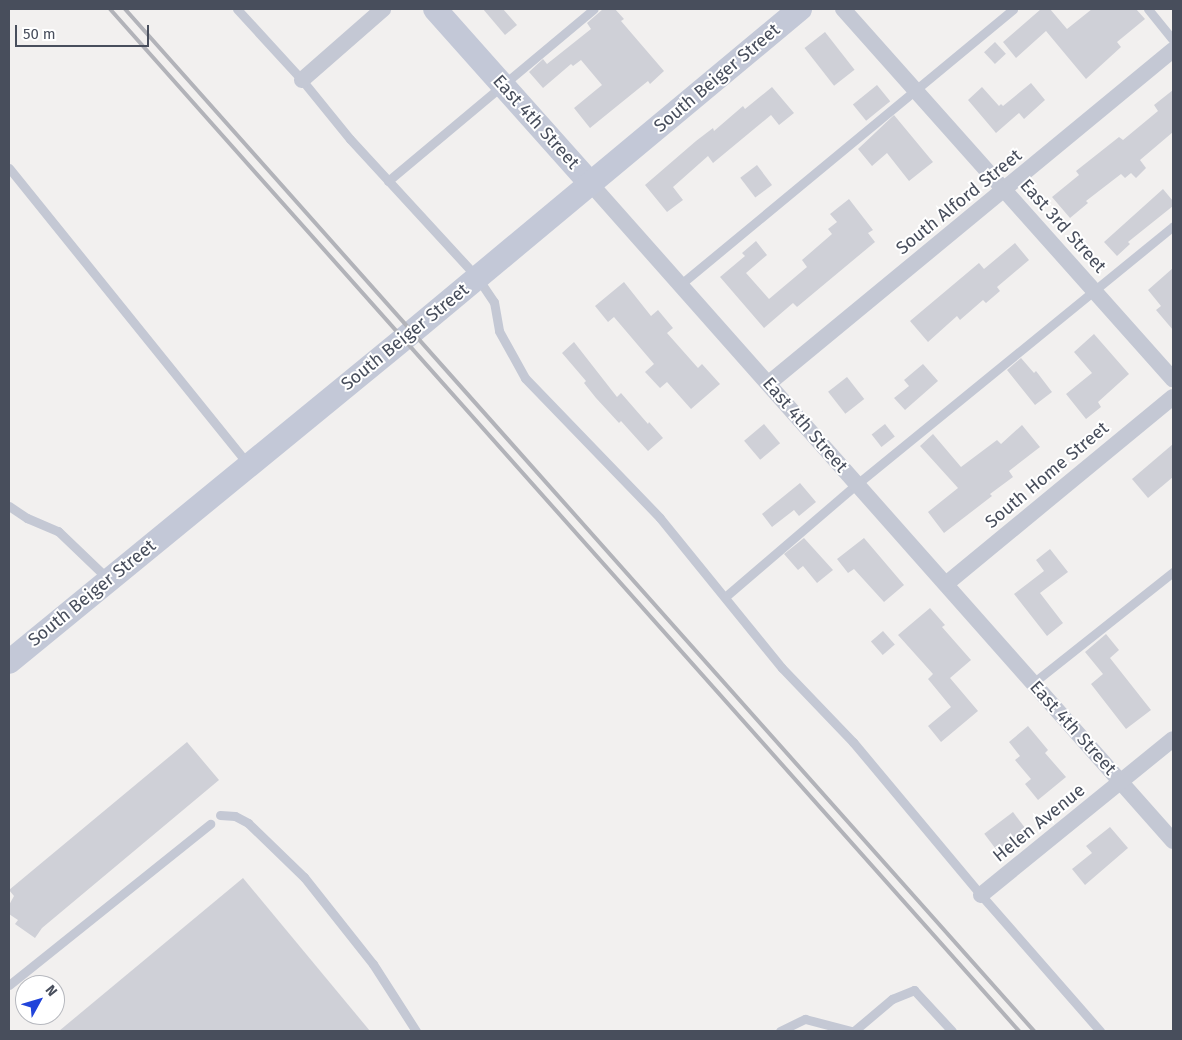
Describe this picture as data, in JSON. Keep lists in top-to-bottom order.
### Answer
{
  "streets": {
    "street": [
      "South Beiger Street",
      "East 4th Street",
      "South Alford Street",
      "East 3rd Street",
      "South Home Street",
      "Helen Avenue"
    ]
  },
  "crossings": [
    ["South Beiger Street", "East 4th Street"],
    ["East 4th Street", "South Alford Street"],
    ["East 4th Street", "South Home Street"],
    ["East 4th Street", "Helen Avenue"],
    ["South Alford Street", "East 3rd Street"]
  ],
  "scale_bar": "50 m",
  "north": "top right"
}
